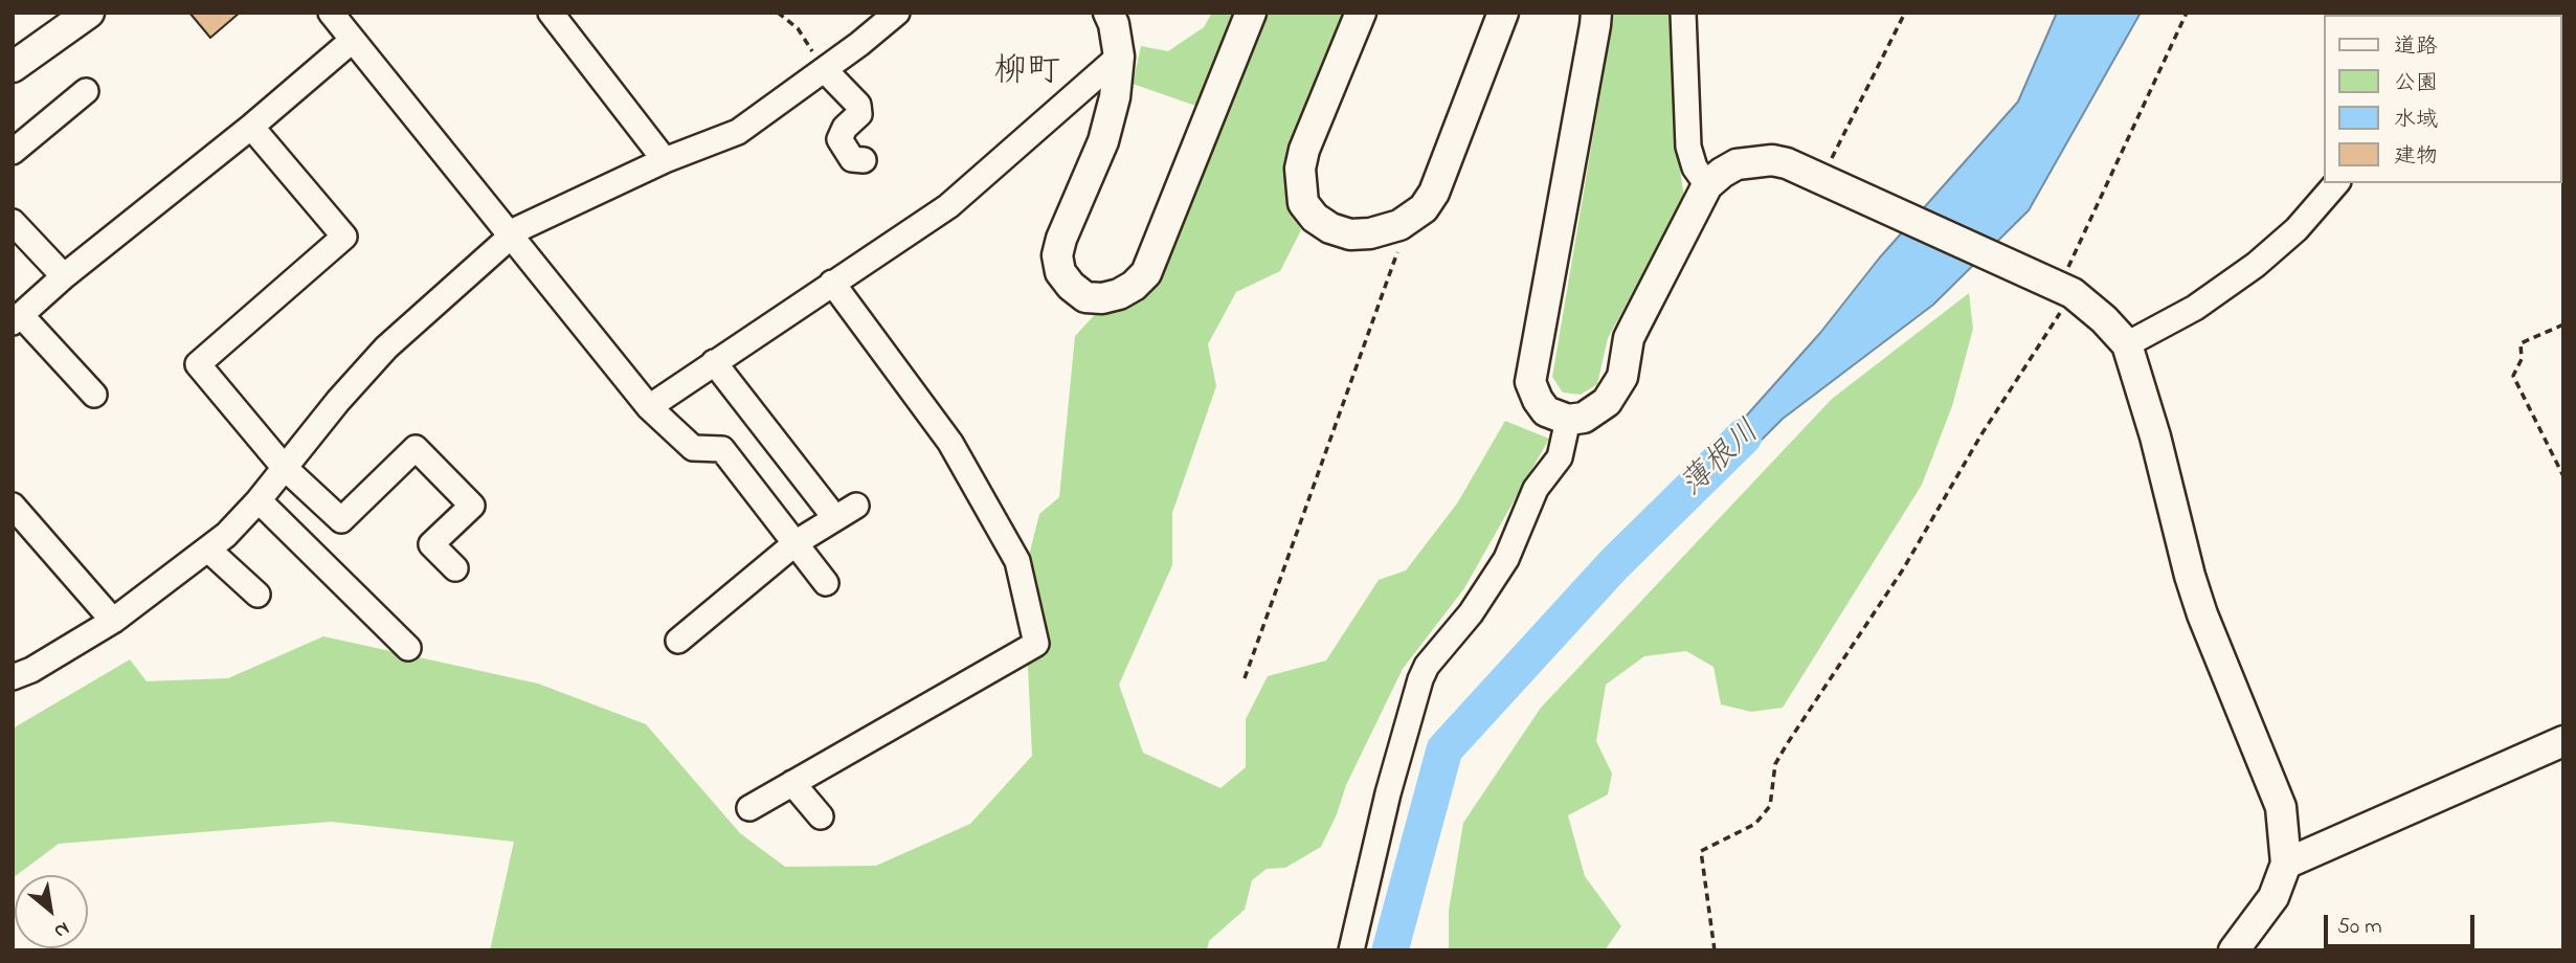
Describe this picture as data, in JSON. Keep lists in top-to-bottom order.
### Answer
{
  "districts": ["柳町"],
  "water": ["薄根川"],
  "legend": [
    "道路",
    "公園",
    "水域",
    "建物"
  ],
  "scale_bar": "50 m",
  "north": "bottom right"
}
